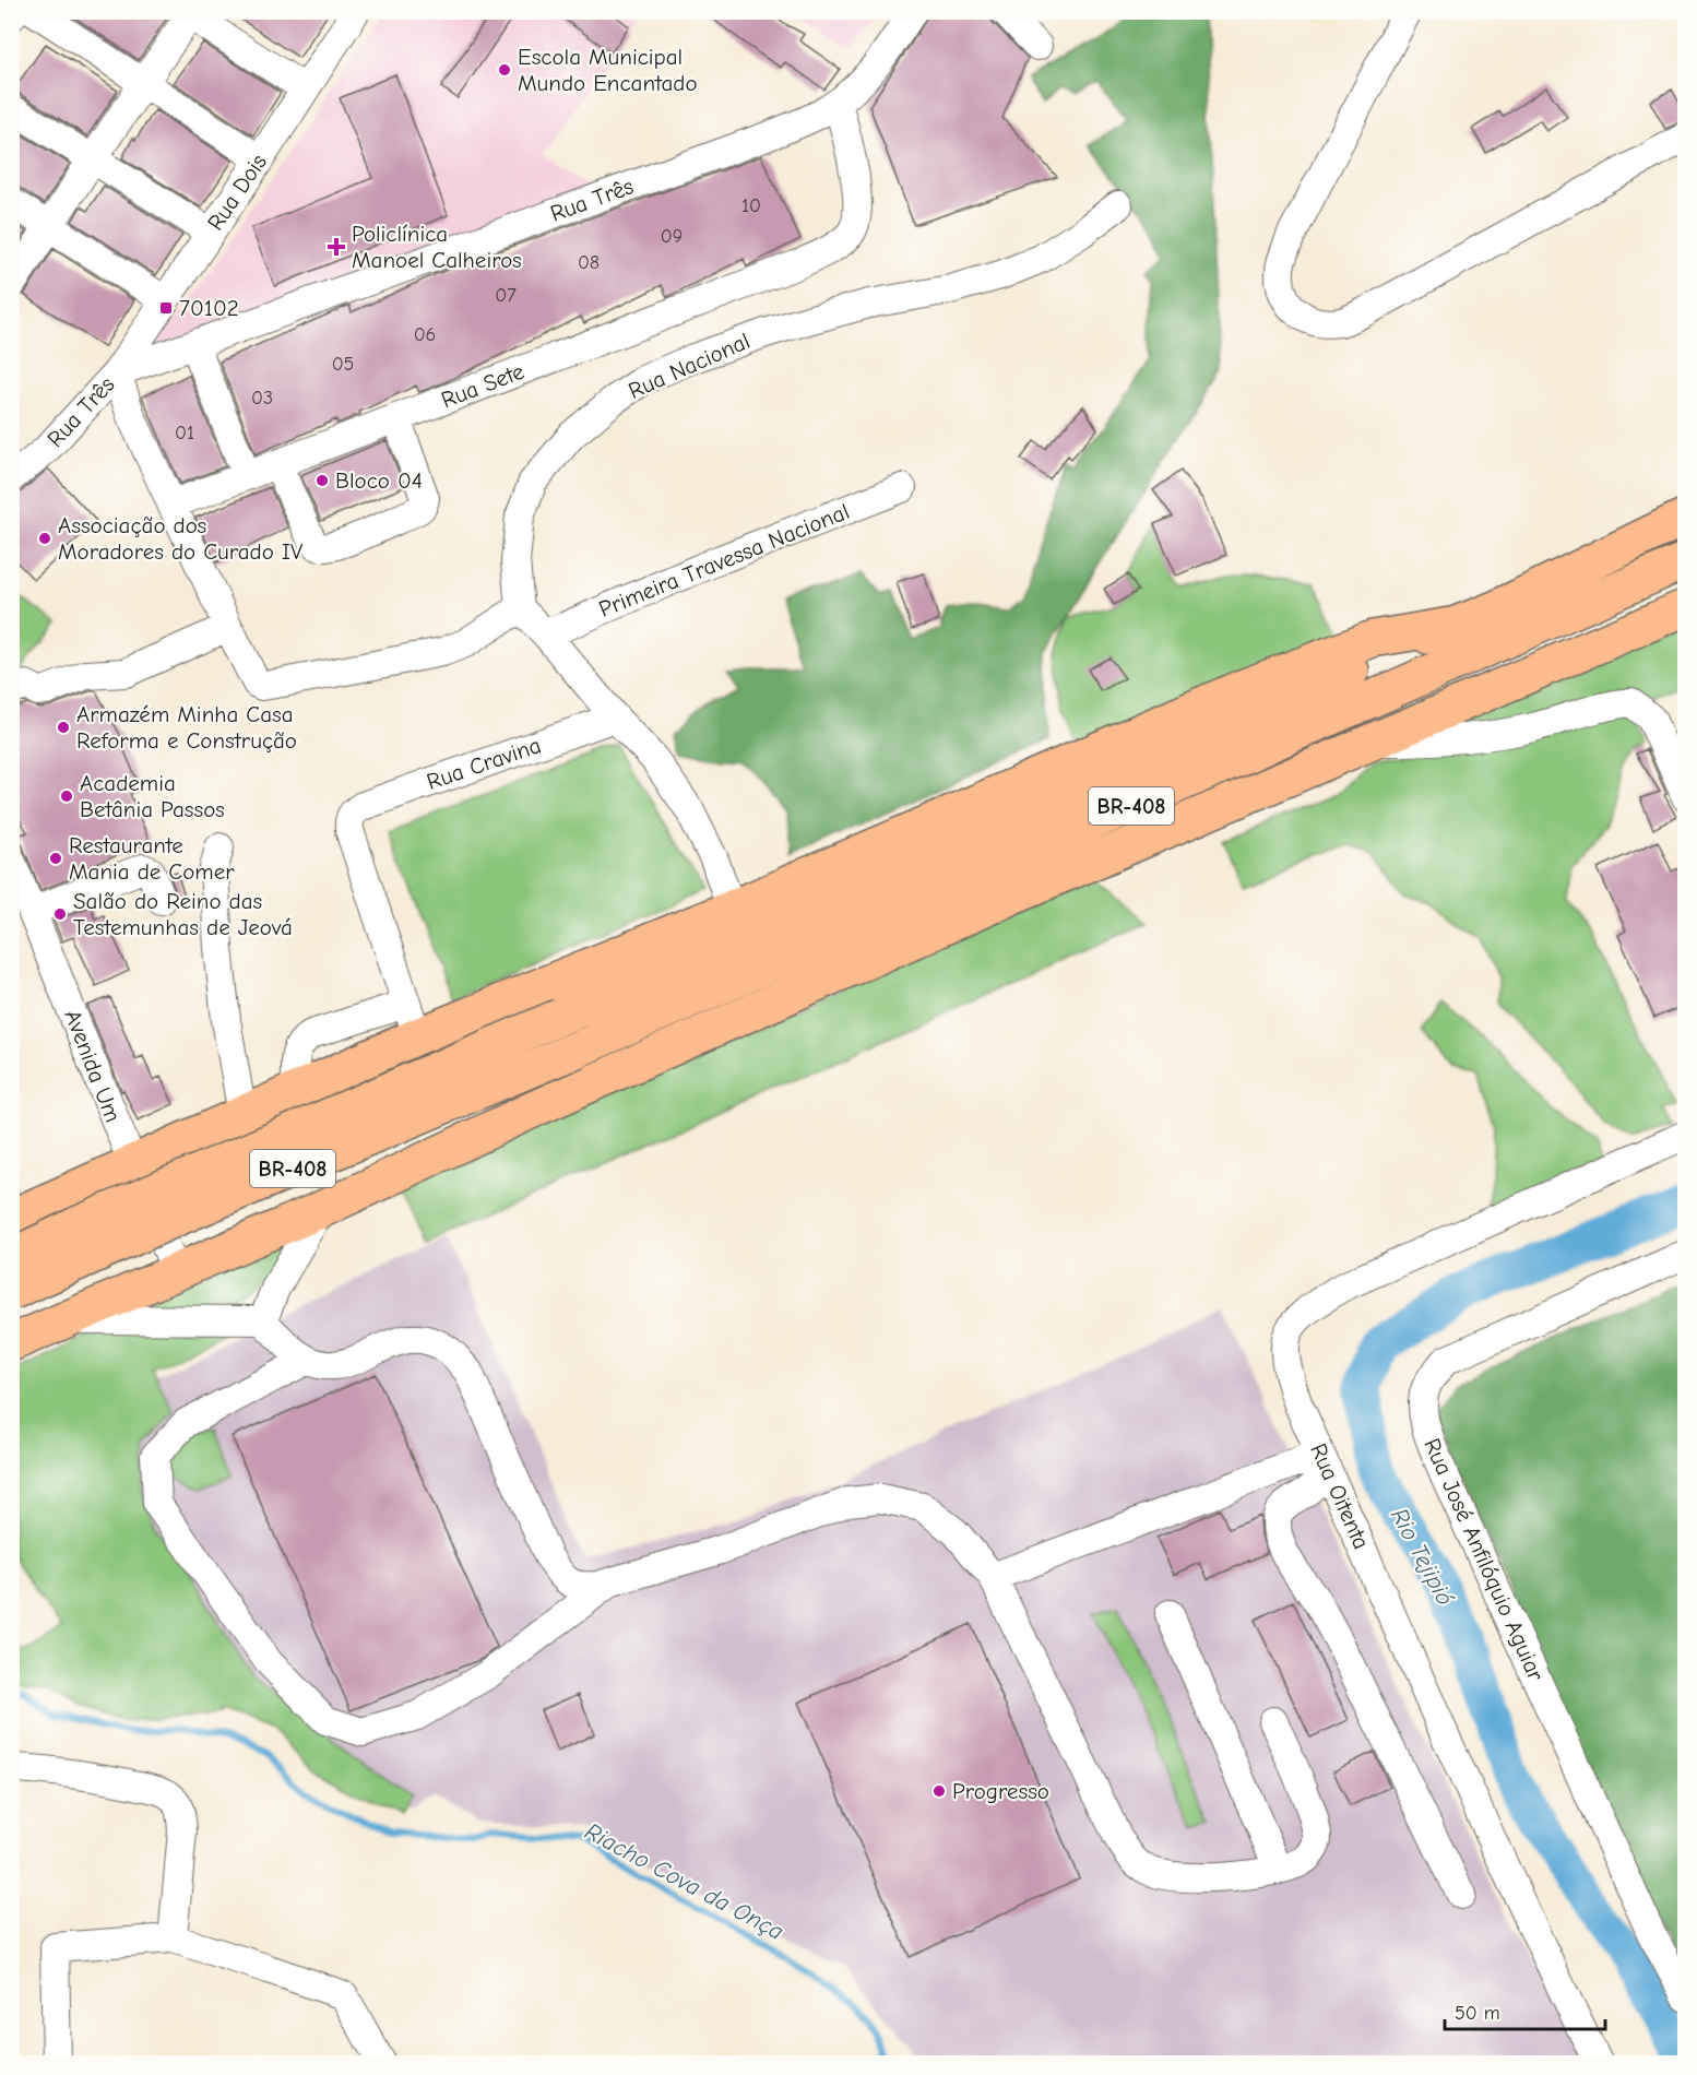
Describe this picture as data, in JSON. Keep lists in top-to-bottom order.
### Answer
{
  "streets": {
    "highway": ["BR-408"],
    "street": [
      "Rua Dois",
      "Rua Três",
      "Rua Nacional",
      "Rua Sete",
      "Primeira Travessa Nacional",
      "Rua Cravina",
      "Avenida Um",
      "Rua Oitenta",
      "Rua José Anfilóquio Aguiar"
    ]
  },
  "crossings": [
    ["Rua Dois", "Rua Três"],
    ["Rua Três", "Rua Sete"]
  ],
  "water": ["Rio Tejipió", "Riacho Cova da Onça"],
  "places": {
    "other": [
      "Escola Municipal Mundo Encantado",
      "Bloco 04",
      "Associação dos Moradores do Curado IV",
      "Armazém Minha Casa Reforma e Construção",
      "Academia Betânia Passos",
      "Restaurante Mania de Comer",
      "Salão do Reino das Testemunhas de Jeová",
      "Progresso"
    ],
    "health": ["Policlínica Manoel Calheiros"],
    "transit": ["70102"]
  },
  "house_numbers": [
    "10",
    "09",
    "08",
    "07",
    "06",
    "05",
    "03",
    "01"
  ],
  "scale_bar": "50 m"
}
